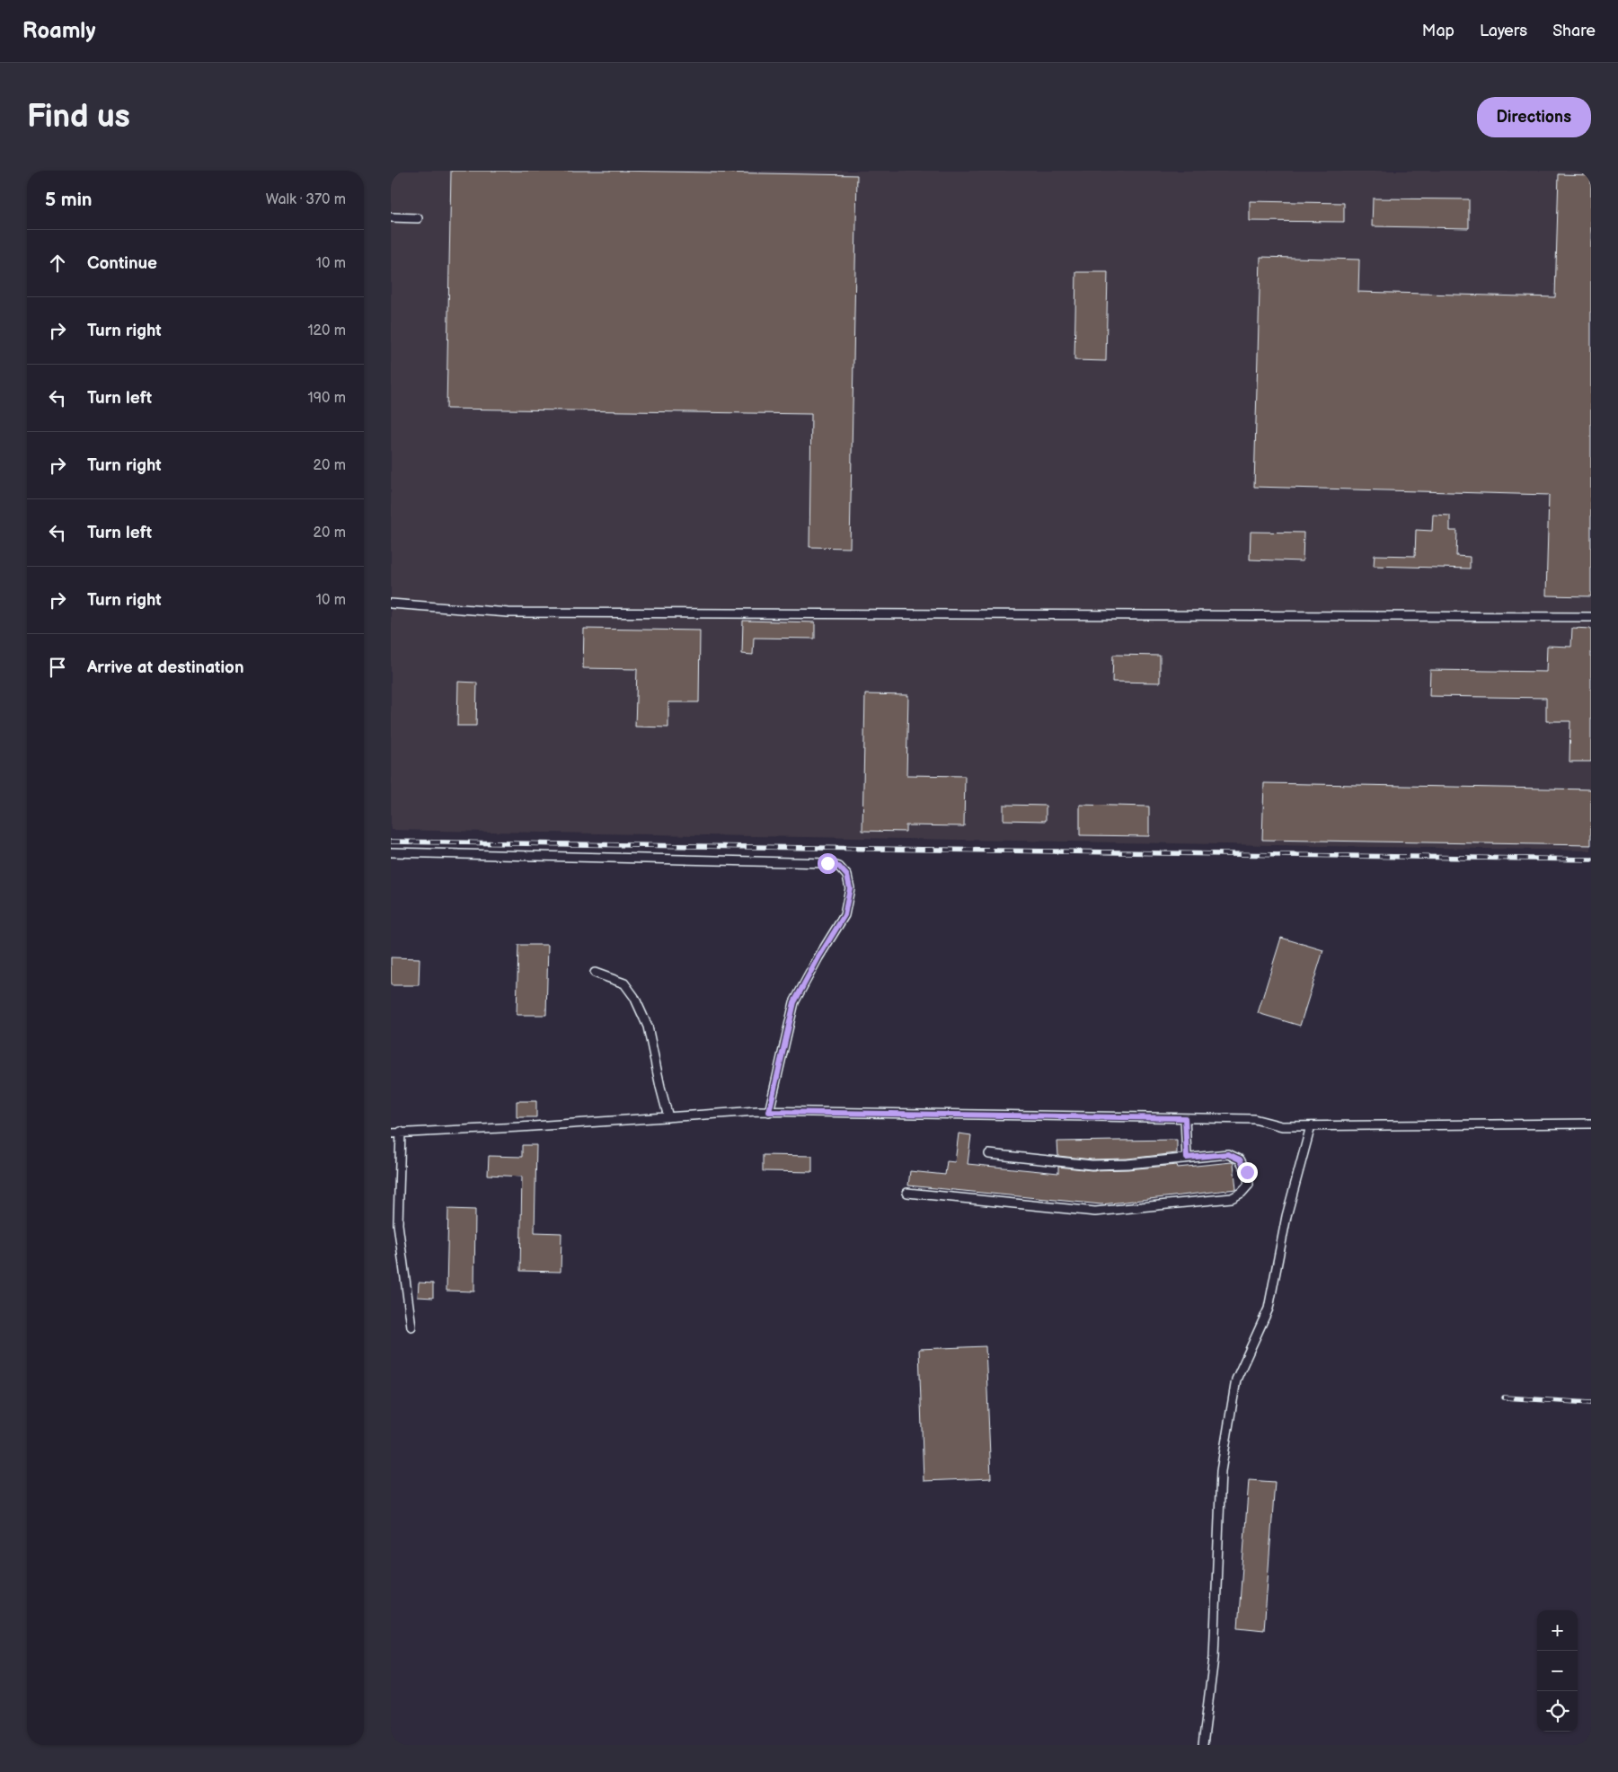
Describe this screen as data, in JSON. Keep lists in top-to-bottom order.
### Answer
{
  "page": {
    "header": "Roamly",
    "nav": ["Map", "Layers", "Share"],
    "buttons": "Directions",
    "title": "Find us",
    "heading": ["5 min", "Walk · 370 m"],
    "list": [
      ["Continue", "10 m"],
      ["Turn right", "120 m"],
      ["Turn left", "190 m"],
      ["Turn right", "20 m"],
      ["Turn left", "20 m"],
      ["Turn right", "10 m"],
      "Arrive at destination"
    ],
    "map_buttons": ["+", "−"]
  }
}
